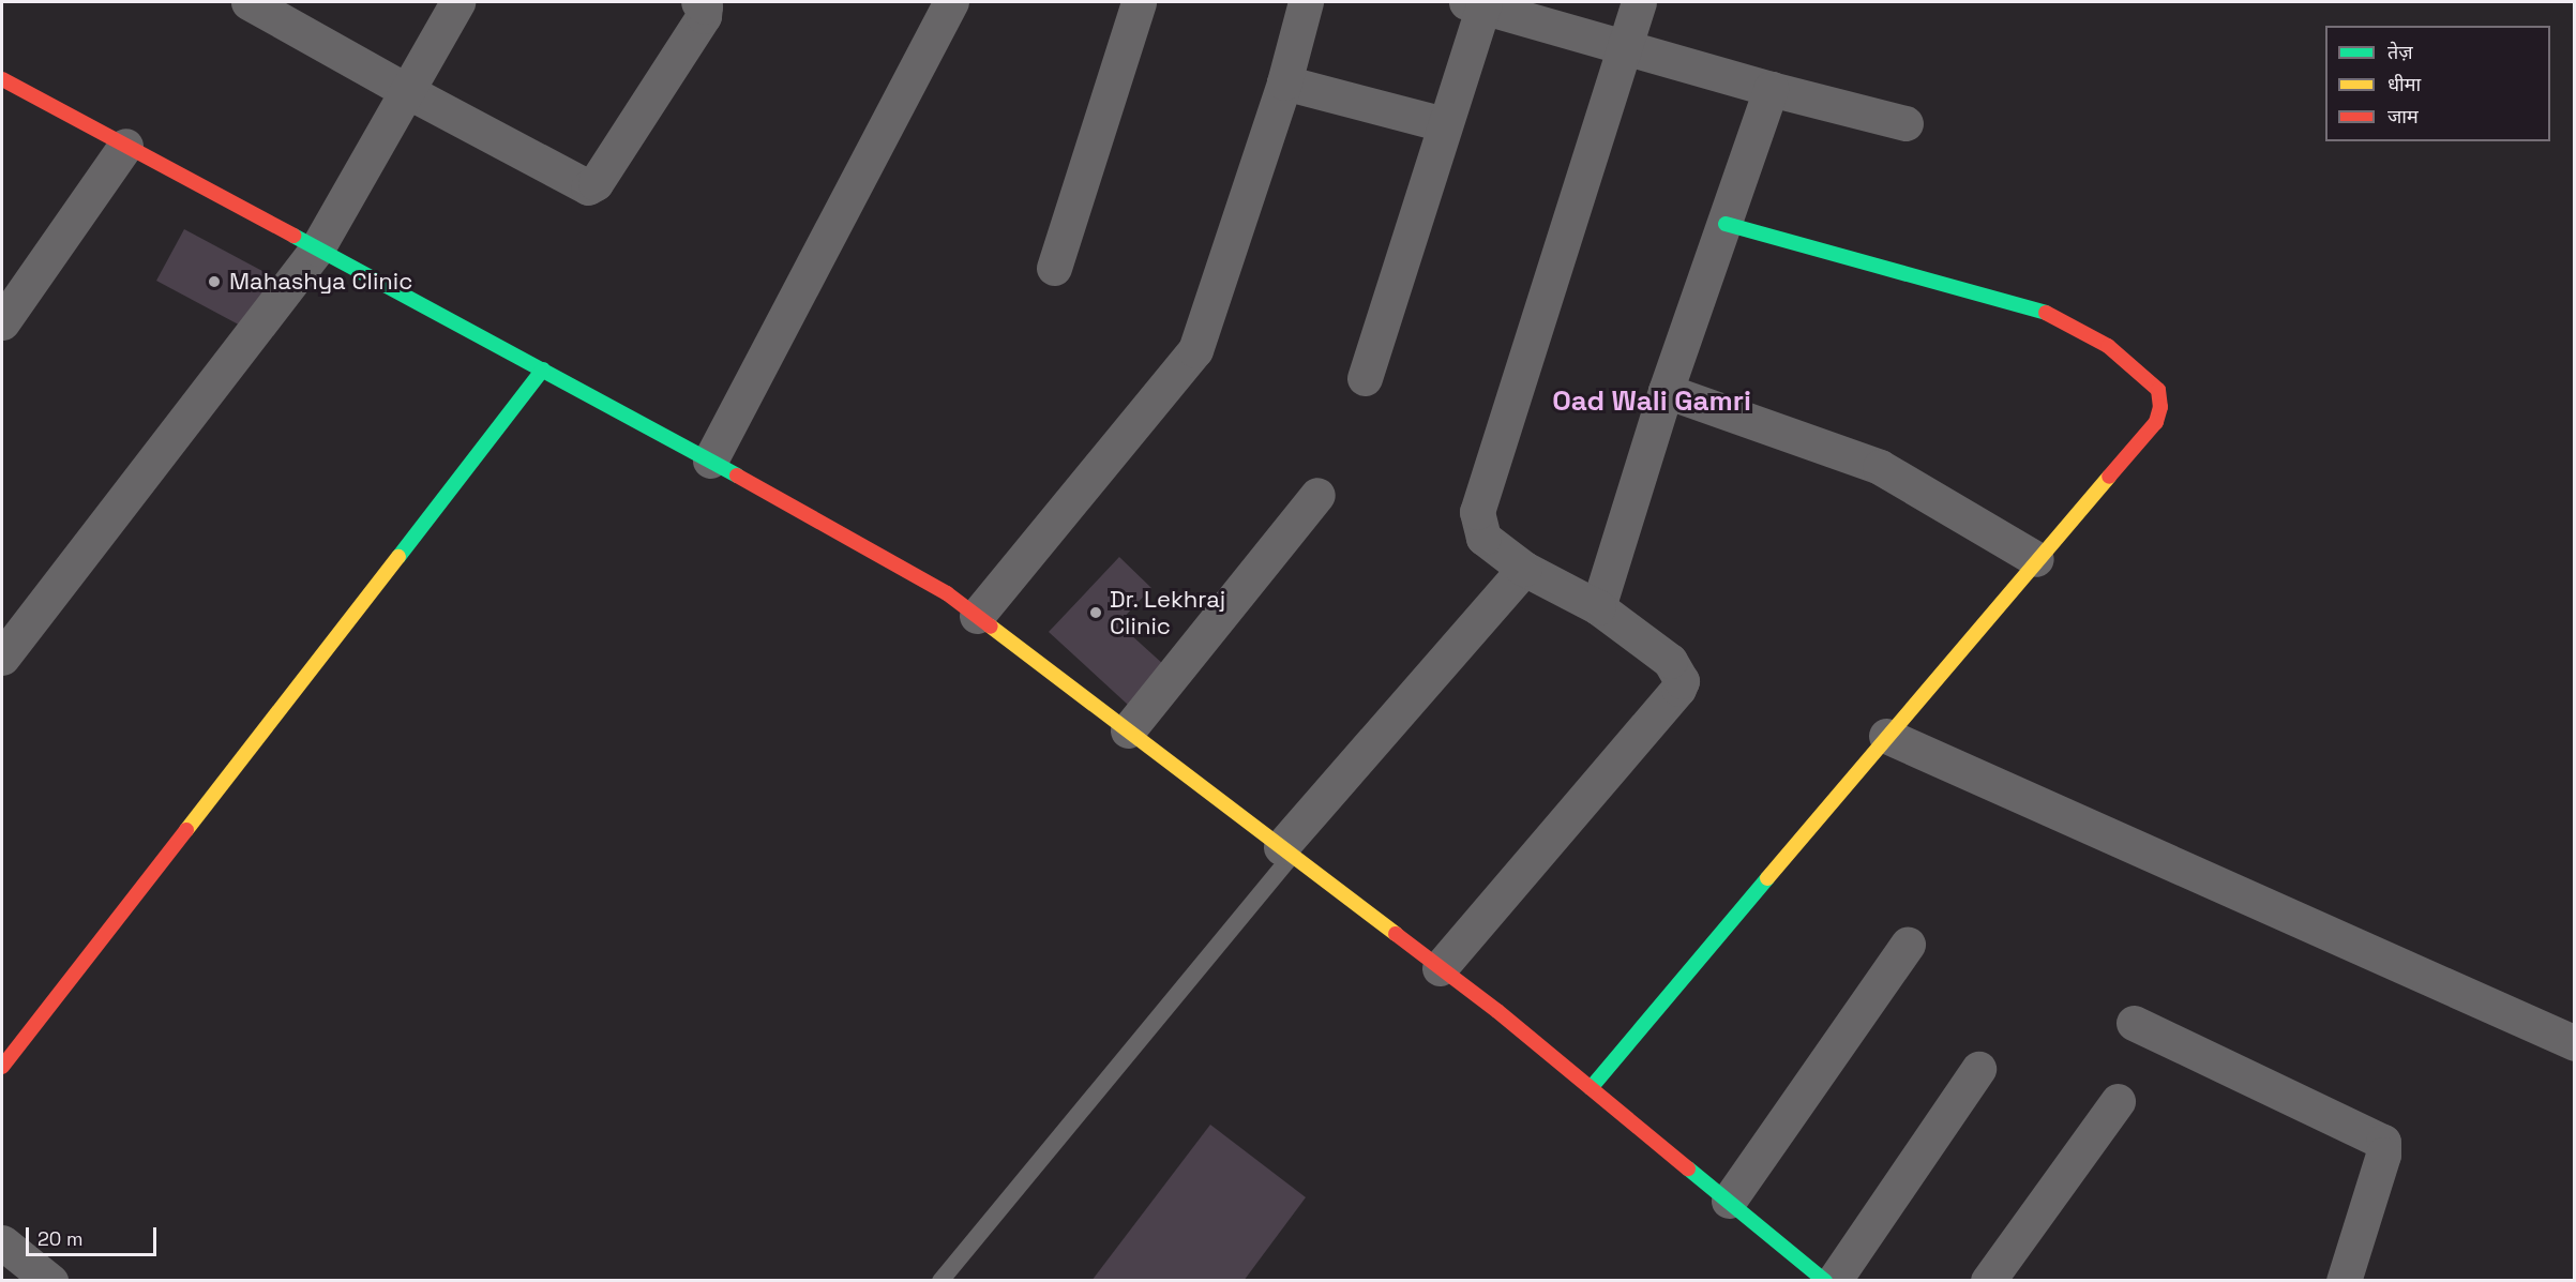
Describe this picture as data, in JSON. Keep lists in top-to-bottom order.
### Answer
{
  "districts": ["Oad Wali Gamri"],
  "places": ["Mahashya Clinic", "Dr. Lekhraj Clinic"],
  "legend": ["तेज़", "धीमा", "जाम"],
  "scale_bar": "20 m"
}
